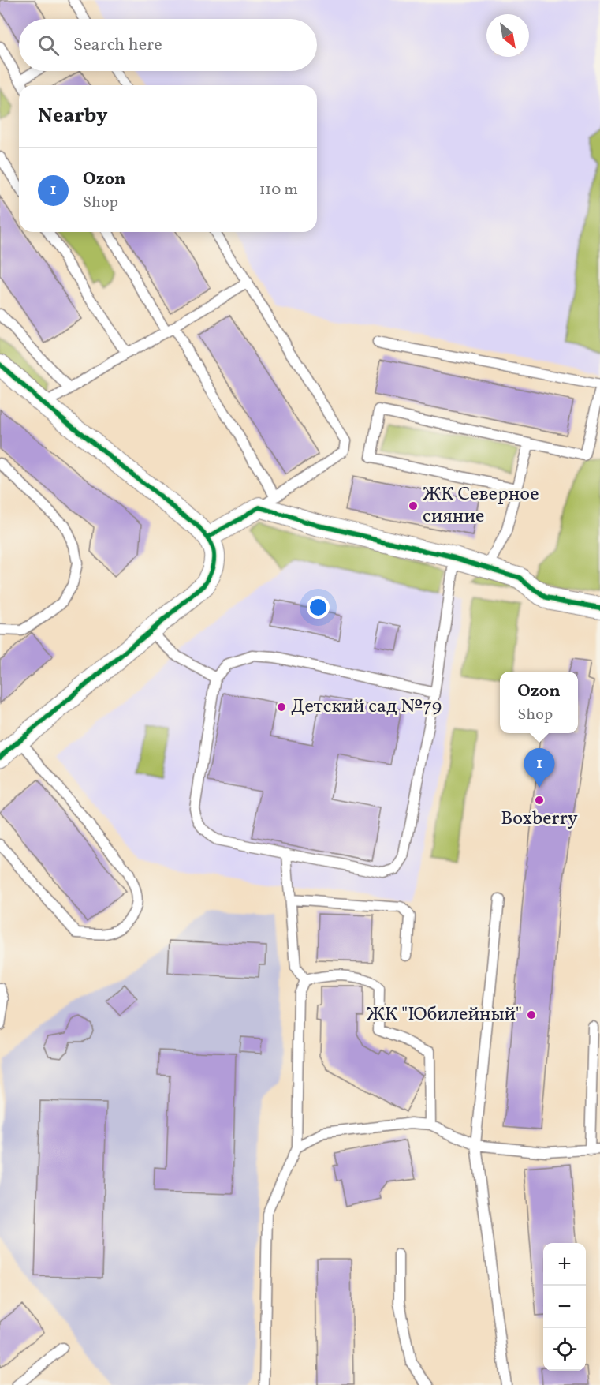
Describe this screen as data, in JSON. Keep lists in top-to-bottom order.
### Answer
{
  "places": [
    "ЖК Северное сияние",
    "Детский сад №79",
    "Boxberry",
    "ЖК \"Юбилейный\""
  ],
  "north": "bottom right",
  "page": {
    "search": "Search here",
    "heading": "Nearby",
    "list": [
      {
        "mark": "1",
        "name": "Ozon",
        "note": "Shop",
        "value": "110 m"
      }
    ],
    "popup": ["Ozon", "Shop"],
    "pins": "1",
    "map_buttons": ["+", "−"]
  }
}
